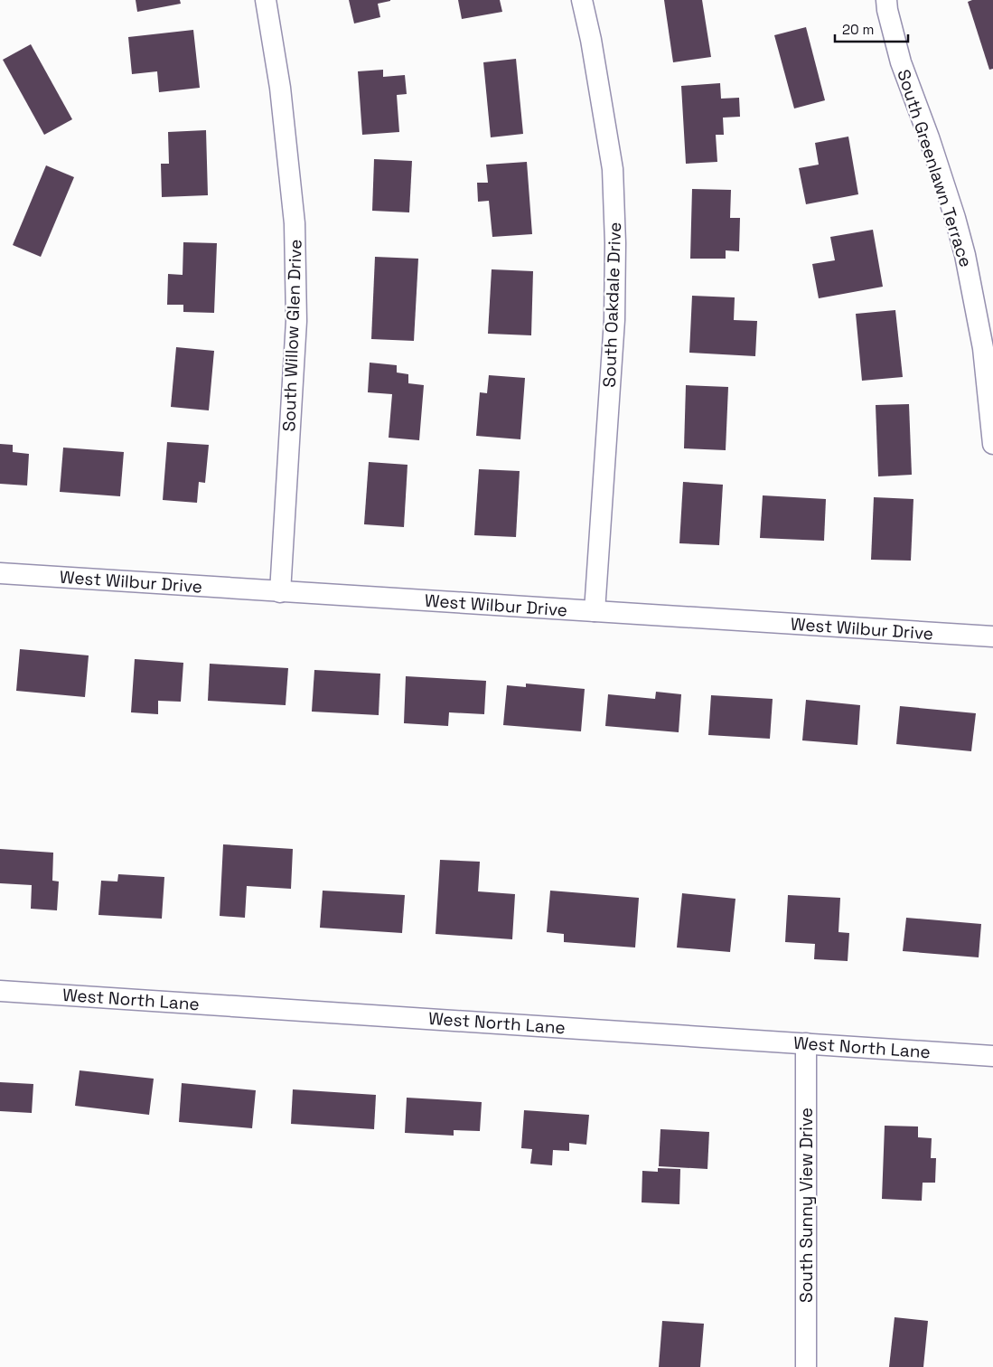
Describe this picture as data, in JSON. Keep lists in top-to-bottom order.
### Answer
{
  "streets": {
    "street": [
      "South Greenlawn Terrace",
      "South Oakdale Drive",
      "South Willow Glen Drive",
      "West Wilbur Drive",
      "West North Lane",
      "South Sunny View Drive"
    ]
  },
  "crossings": [
    ["South Oakdale Drive", "West Wilbur Drive"],
    ["South Willow Glen Drive", "West Wilbur Drive"],
    ["West North Lane", "South Sunny View Drive"]
  ],
  "scale_bar": "20 m"
}
